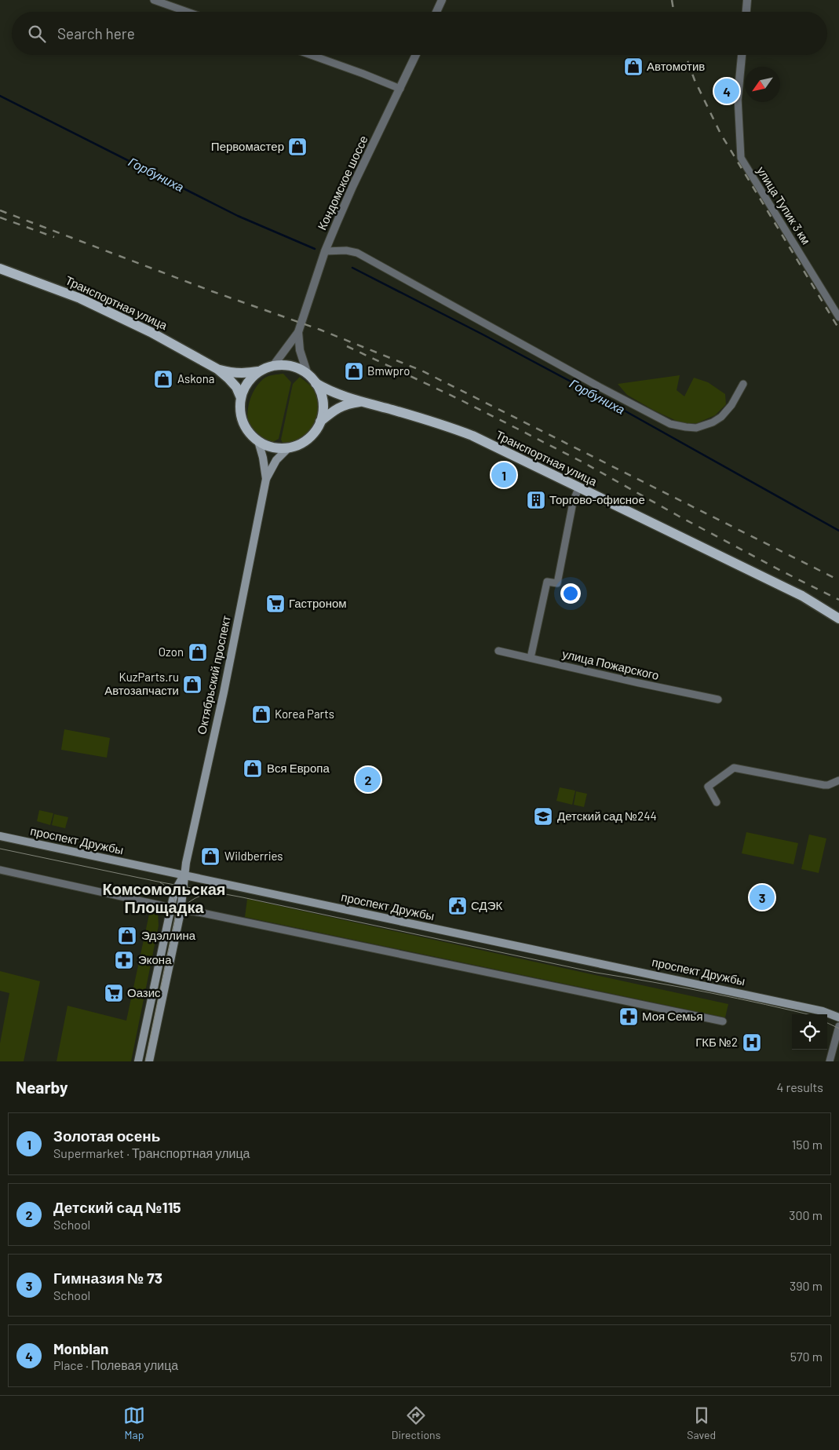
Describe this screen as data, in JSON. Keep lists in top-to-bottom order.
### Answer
{
  "streets": {
    "main road": ["Транспортная улица", "Октябрьский проспект", "проспект Дружбы"],
    "street": ["Кондомское шоссе", "улица Тупик 3 км", "улица Пожарского"]
  },
  "crossings": [
    ["Кондомское шоссе", "Транспортная улица"],
    ["Кондомское шоссе", "Октябрьский проспект"],
    ["Транспортная улица", "Октябрьский проспект"],
    ["Октябрьский проспект", "проспект Дружбы"]
  ],
  "districts": ["Комсомольская Площадка"],
  "water": ["Горбуниха"],
  "places": {
    "shop": [
      "Автомотив",
      "Первомастер",
      "Bmwpro",
      "Askona",
      "Ozon",
      "KuzParts.ru Автозапчасти",
      "Korea Parts",
      "Вся Европа",
      "Wildberries",
      "Эдэллина"
    ],
    "building": ["Торгово-офисное"],
    "supermarket": ["Гастроном", "Оазис"],
    "school or university": ["Детский сад №244"],
    "public building": ["СДЭК"],
    "pharmacy": ["Экона", "Моя Семья"],
    "hospital": ["ГКБ №2"]
  },
  "north": "bottom left",
  "page": {
    "search": "Search here",
    "pins": [
      "4",
      "1",
      "2",
      "3"
    ],
    "heading": ["Nearby", "4 results"],
    "list": [
      {
        "mark": "1",
        "name": "Золотая осень",
        "note": "Supermarket · Транспортная улица",
        "value": "150 m"
      },
      {
        "mark": "2",
        "name": "Детский сад №115",
        "note": "School",
        "value": "300 m"
      },
      {
        "mark": "3",
        "name": "Гимназия № 73",
        "note": "School",
        "value": "390 m"
      },
      {
        "mark": "4",
        "name": "Monblan",
        "note": "Place · Полевая улица",
        "value": "570 m"
      }
    ],
    "nav": ["Map", "Directions", "Saved"]
  }
}
